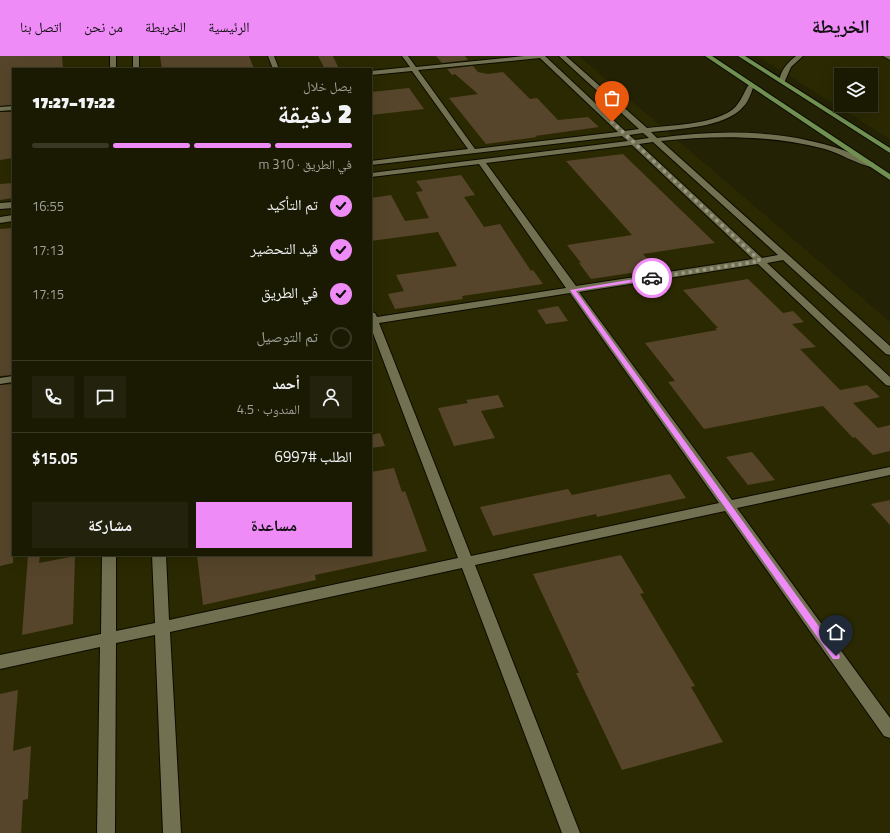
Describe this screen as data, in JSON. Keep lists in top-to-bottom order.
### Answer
{
  "page": {
    "header": "الخريطة",
    "nav": [
      "الرئيسية",
      "الخريطة",
      "من نحن",
      "اتصل بنا"
    ],
    "heading": ["2 دقيقة", "يصل خلال", "17:22–17:27"],
    "panel": [
      "أحمد",
      "المندوب · 4.5",
      "الطلب #6997",
      "$15.05"
    ],
    "bar": "في الطريق · 310 m",
    "list": [
      ["تم التأكيد", "16:55"],
      ["قيد التحضير", "17:13"],
      ["في الطريق", "17:15"],
      "تم التوصيل"
    ],
    "buttons": ["مساعدة", "مشاركة"]
  }
}
